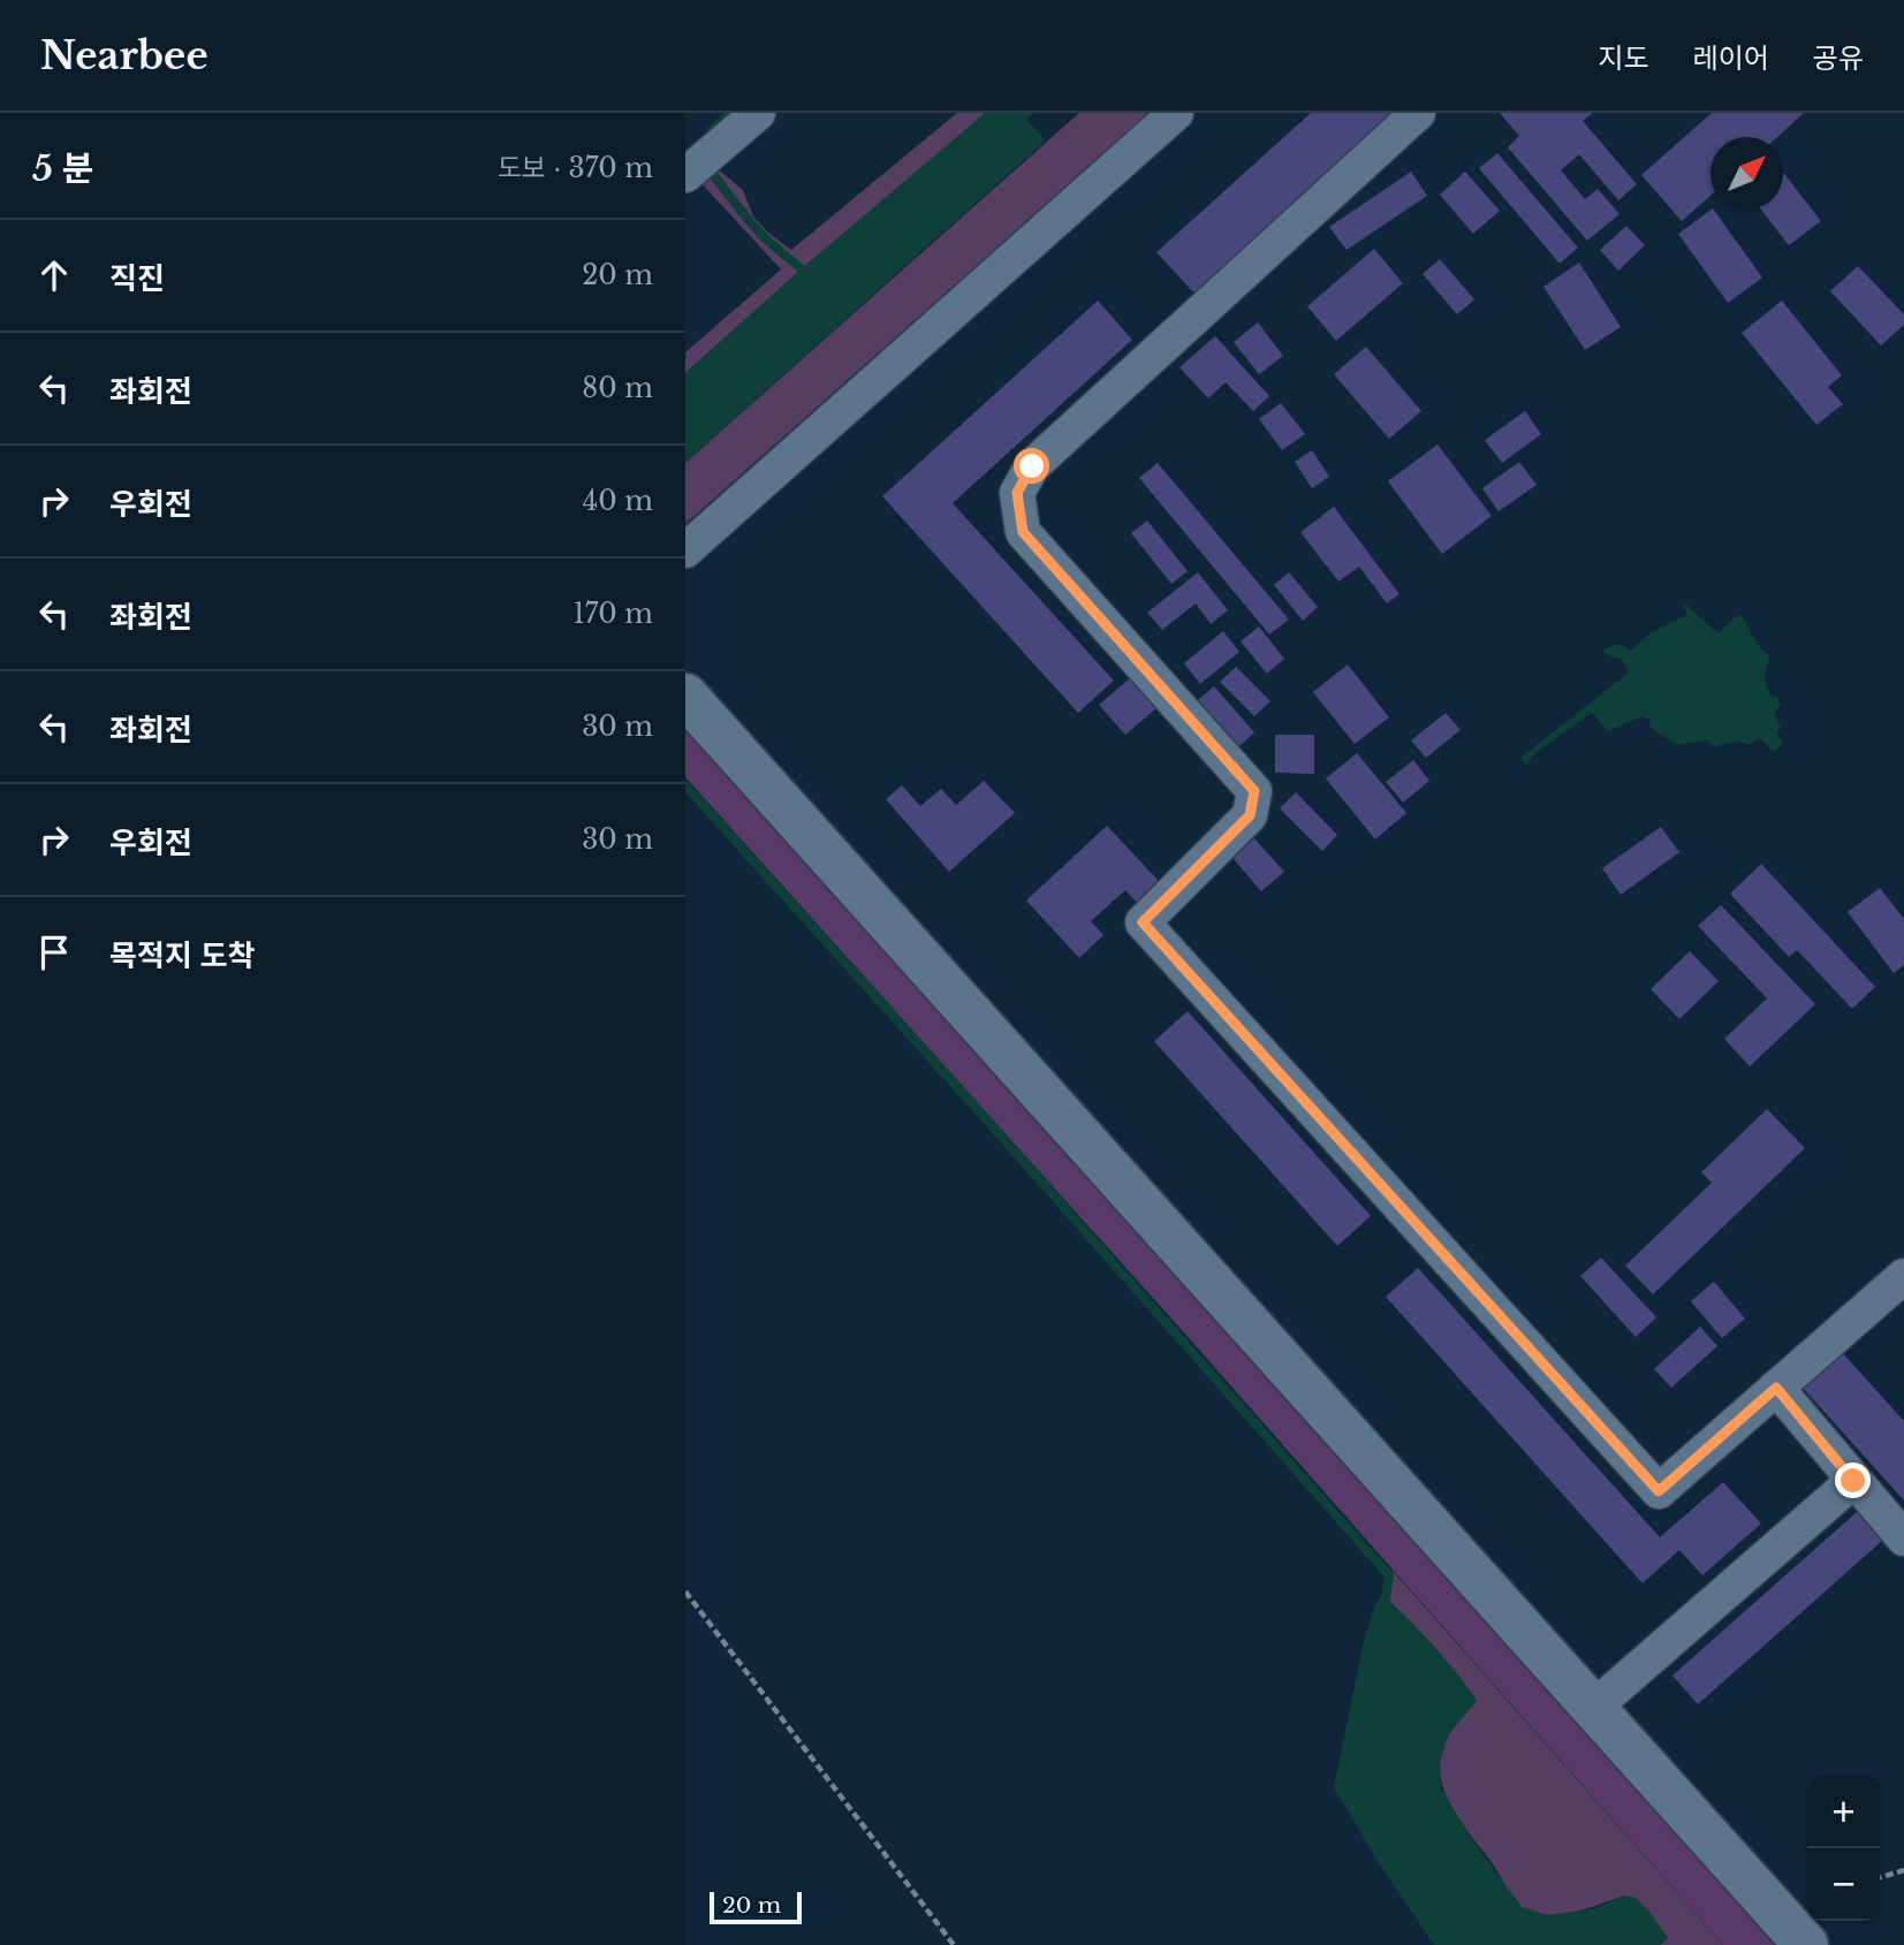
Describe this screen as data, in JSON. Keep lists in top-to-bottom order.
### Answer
{
  "scale_bar": "20 m",
  "north": "top right",
  "page": {
    "header": "Nearbee",
    "nav": ["지도", "레이어", "공유"],
    "heading": ["5 분", "도보 · 370 m"],
    "list": [
      ["직진", "20 m"],
      ["좌회전", "80 m"],
      ["우회전", "40 m"],
      ["좌회전", "170 m"],
      ["좌회전", "30 m"],
      ["우회전", "30 m"],
      "목적지 도착"
    ],
    "map_buttons": ["+", "−"],
    "scale": "20 m"
  }
}
